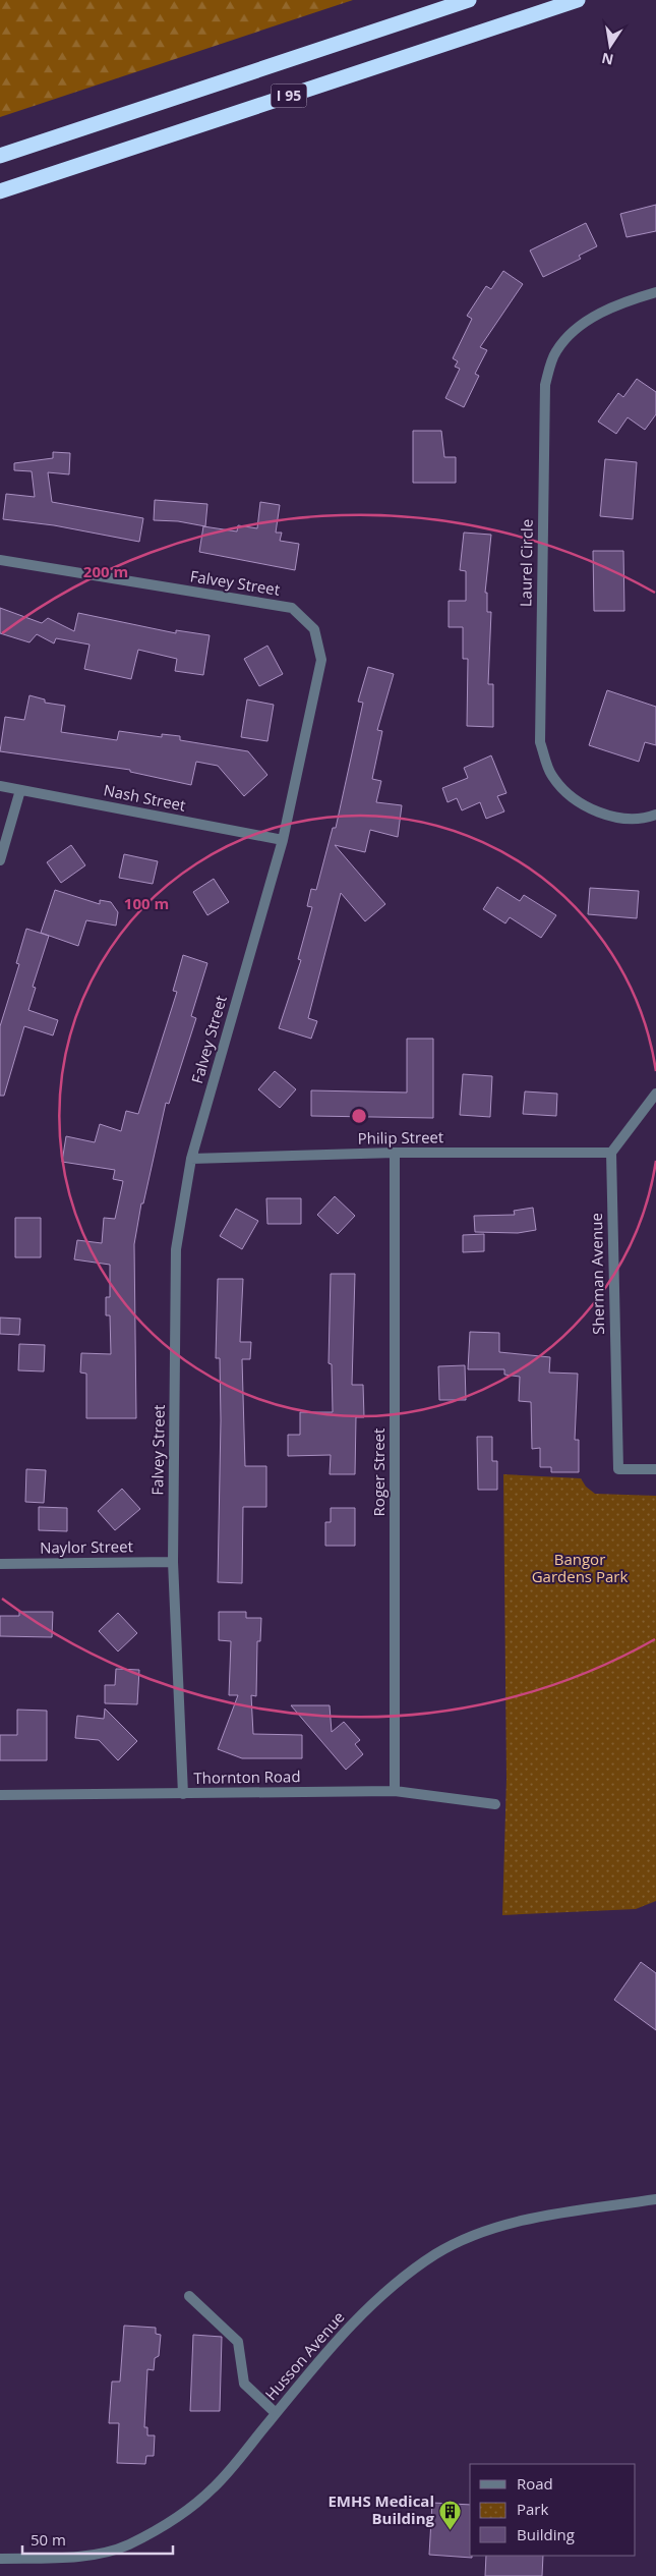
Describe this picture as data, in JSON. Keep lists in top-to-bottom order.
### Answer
{
  "streets": {
    "highway": ["I 95"],
    "street": [
      "Laurel Circle",
      "Falvey Street",
      "Nash Street",
      "Philip Street",
      "Sherman Avenue",
      "Roger Street",
      "Naylor Street",
      "Thornton Road",
      "Husson Avenue"
    ]
  },
  "crossings": [
    ["Falvey Street", "Nash Street"],
    ["Falvey Street", "Philip Street"],
    ["Falvey Street", "Naylor Street"],
    ["Falvey Street", "Thornton Road"],
    ["Philip Street", "Sherman Avenue"],
    ["Philip Street", "Roger Street"],
    ["Roger Street", "Thornton Road"]
  ],
  "parks": ["Bangor Gardens Park"],
  "places": {
    "building": ["EMHS Medical Building"]
  },
  "legend": ["Road", "Park", "Building"],
  "scale_bar": "50 m",
  "north": "bottom",
  "rings": ["200 m", "100 m"]
}
